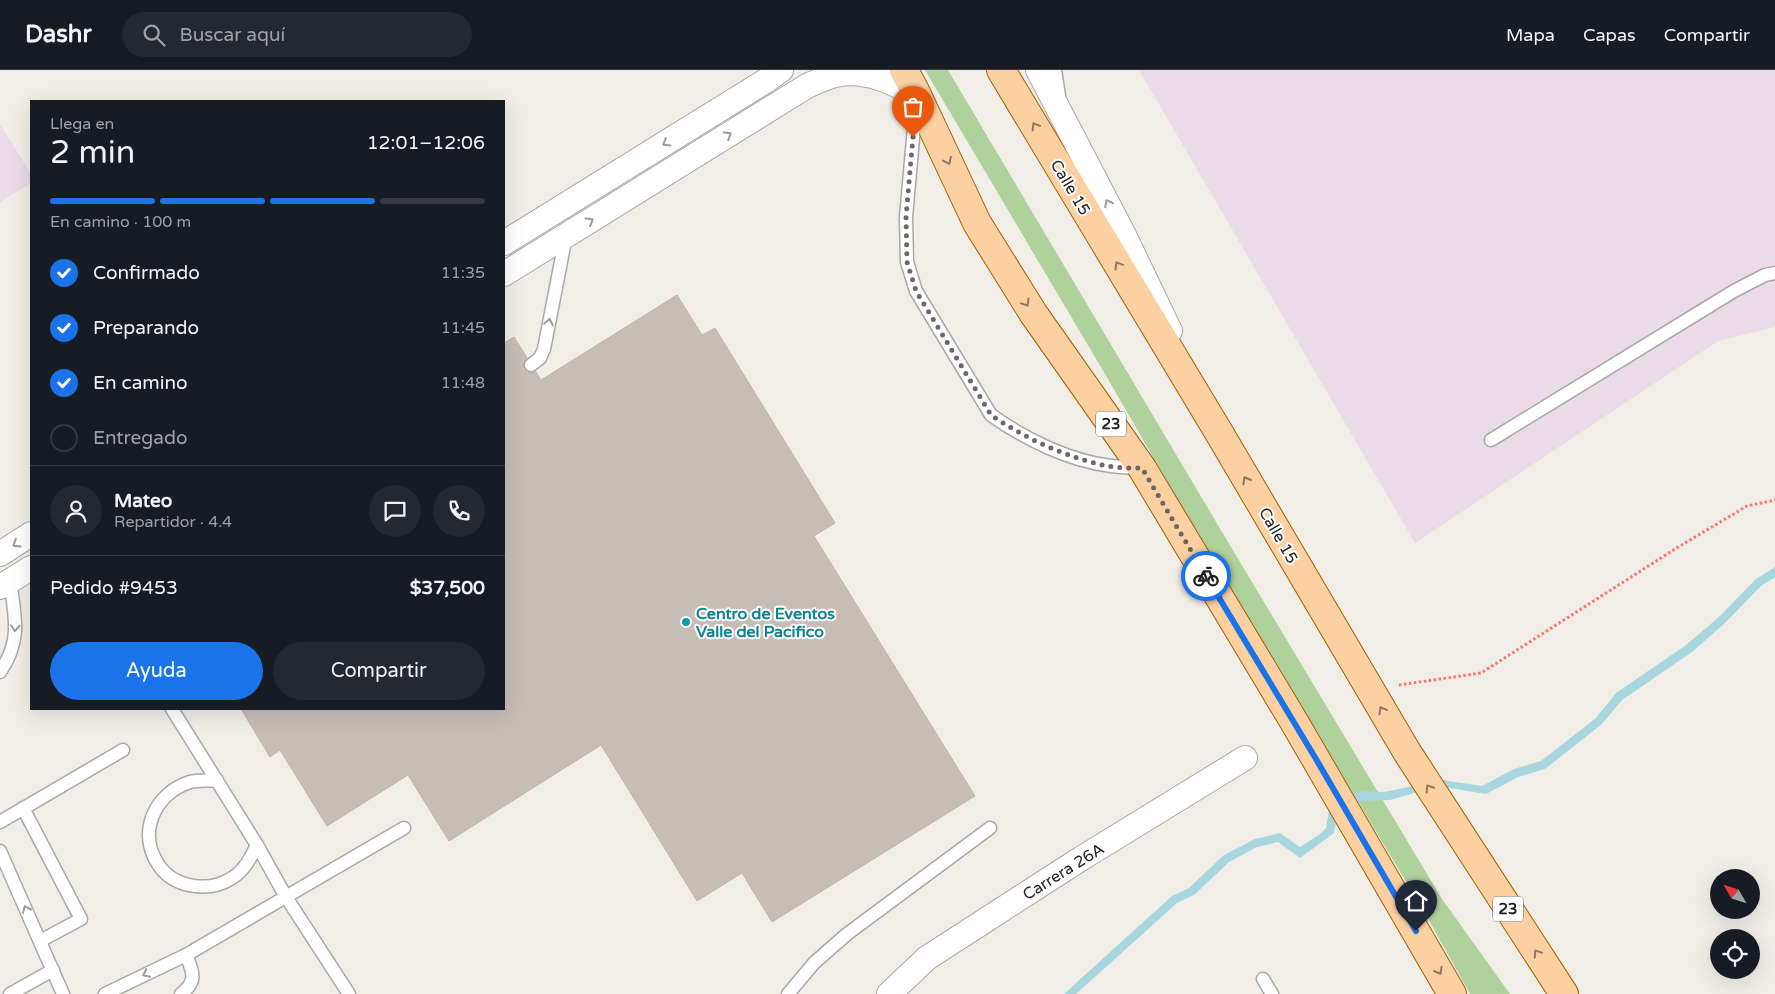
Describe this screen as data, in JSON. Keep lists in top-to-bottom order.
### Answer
{
  "streets": {
    "main road": ["Calle 15", "23"],
    "street": ["Carrera 26A"]
  },
  "places": ["Centro de Eventos Valle del Pacifico"],
  "north": "top left",
  "page": {
    "header": "Dashr",
    "search": "Buscar aquí",
    "nav": ["Mapa", "Capas", "Compartir"],
    "heading": ["2 min", "Llega en", "12:01–12:06"],
    "panel": [
      "Mateo",
      "Repartidor · 4.4",
      "Pedido #9453",
      "$37,500"
    ],
    "bar": "En camino · 100 m",
    "list": [
      ["Confirmado", "11:35"],
      ["Preparando", "11:45"],
      ["En camino", "11:48"],
      "Entregado"
    ],
    "buttons": ["Ayuda", "Compartir"]
  }
}
